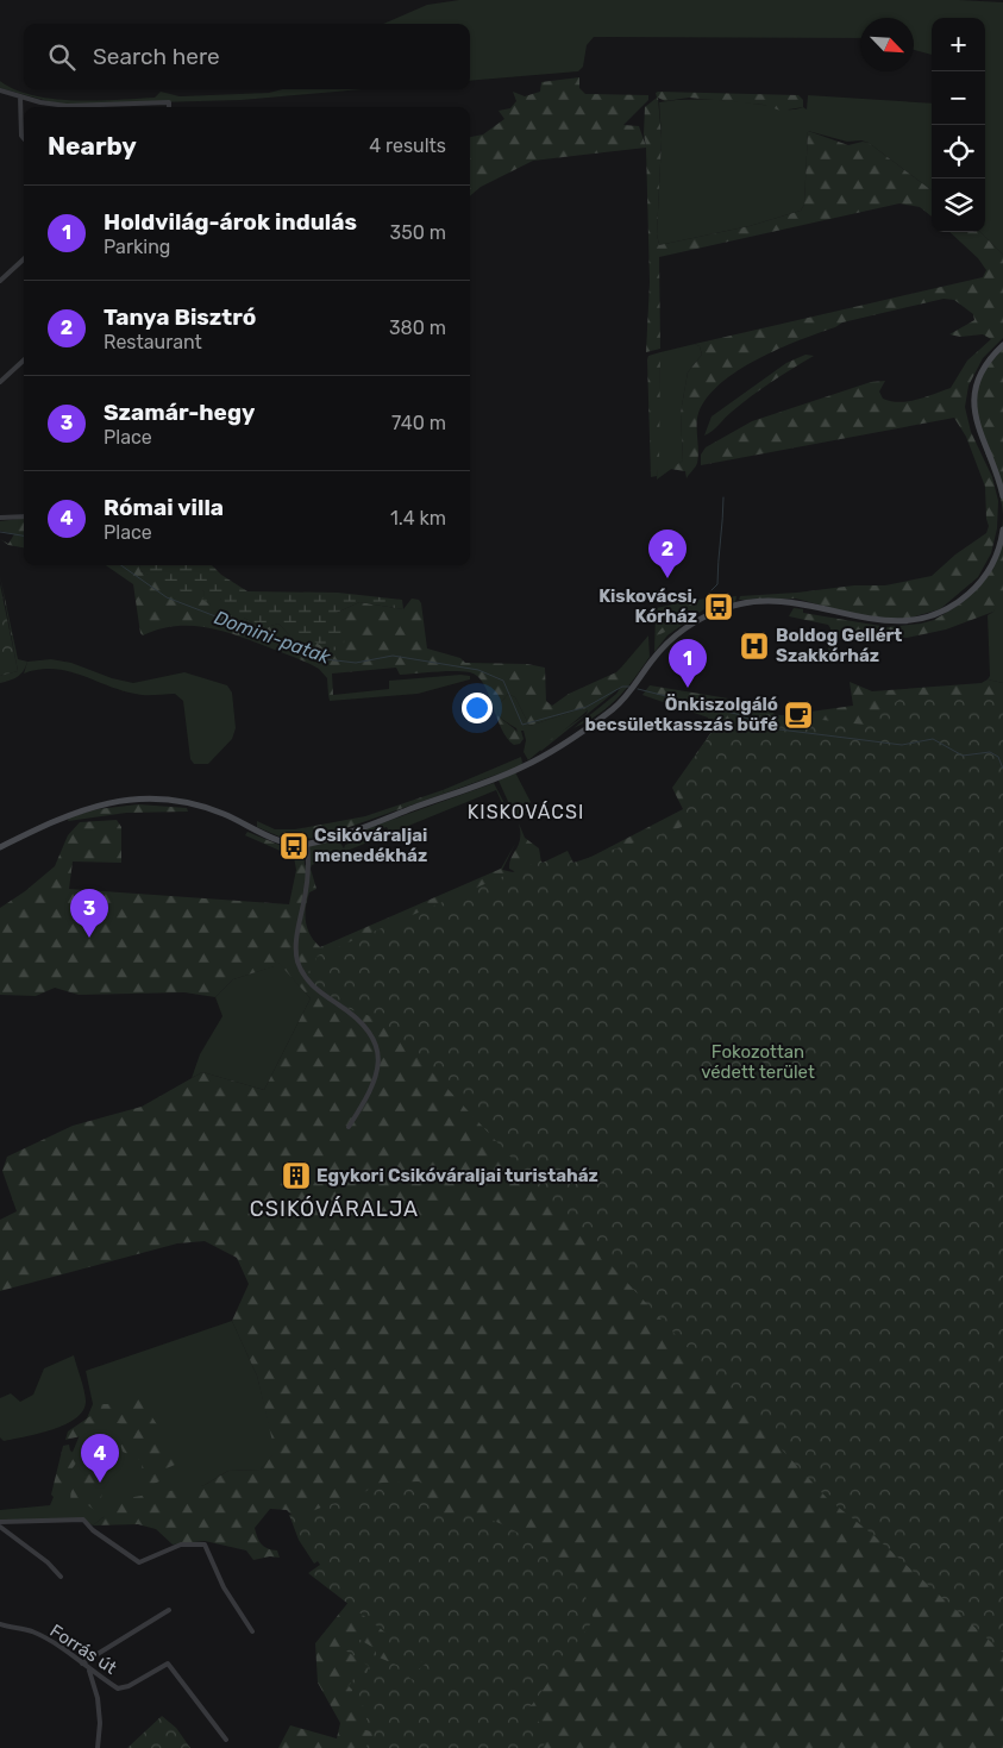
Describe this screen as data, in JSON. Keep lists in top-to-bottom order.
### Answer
{
  "streets": {
    "street": ["Forrás út"]
  },
  "districts": ["KISKOVÁCSI", "CSIKÓVÁRALJA"],
  "water": ["Domini-patak"],
  "parks": ["Fokozottan védett terület"],
  "places": {
    "bus stop": ["Kiskovácsi, Kórház", "Csikóváraljai menedékház"],
    "hospital": ["Boldog Gellért Szakkórház"],
    "cafe": ["Önkiszolgáló becsületkasszás büfé"],
    "building": ["Egykori Csikóváraljai turistaház"]
  },
  "north": "bottom right",
  "page": {
    "map_buttons": ["+", "−"],
    "search": "Search here",
    "heading": ["Nearby", "4 results"],
    "list": [
      {
        "mark": "1",
        "name": "Holdvilág-árok indulás",
        "note": "Parking",
        "value": "350 m"
      },
      {
        "mark": "2",
        "name": "Tanya Bisztró",
        "note": "Restaurant",
        "value": "380 m"
      },
      {
        "mark": "3",
        "name": "Szamár-hegy",
        "note": "Place",
        "value": "740 m"
      },
      {
        "mark": "4",
        "name": "Római villa",
        "note": "Place",
        "value": "1.4 km"
      }
    ],
    "pins": [
      "2",
      "1",
      "3",
      "4"
    ]
  }
}
